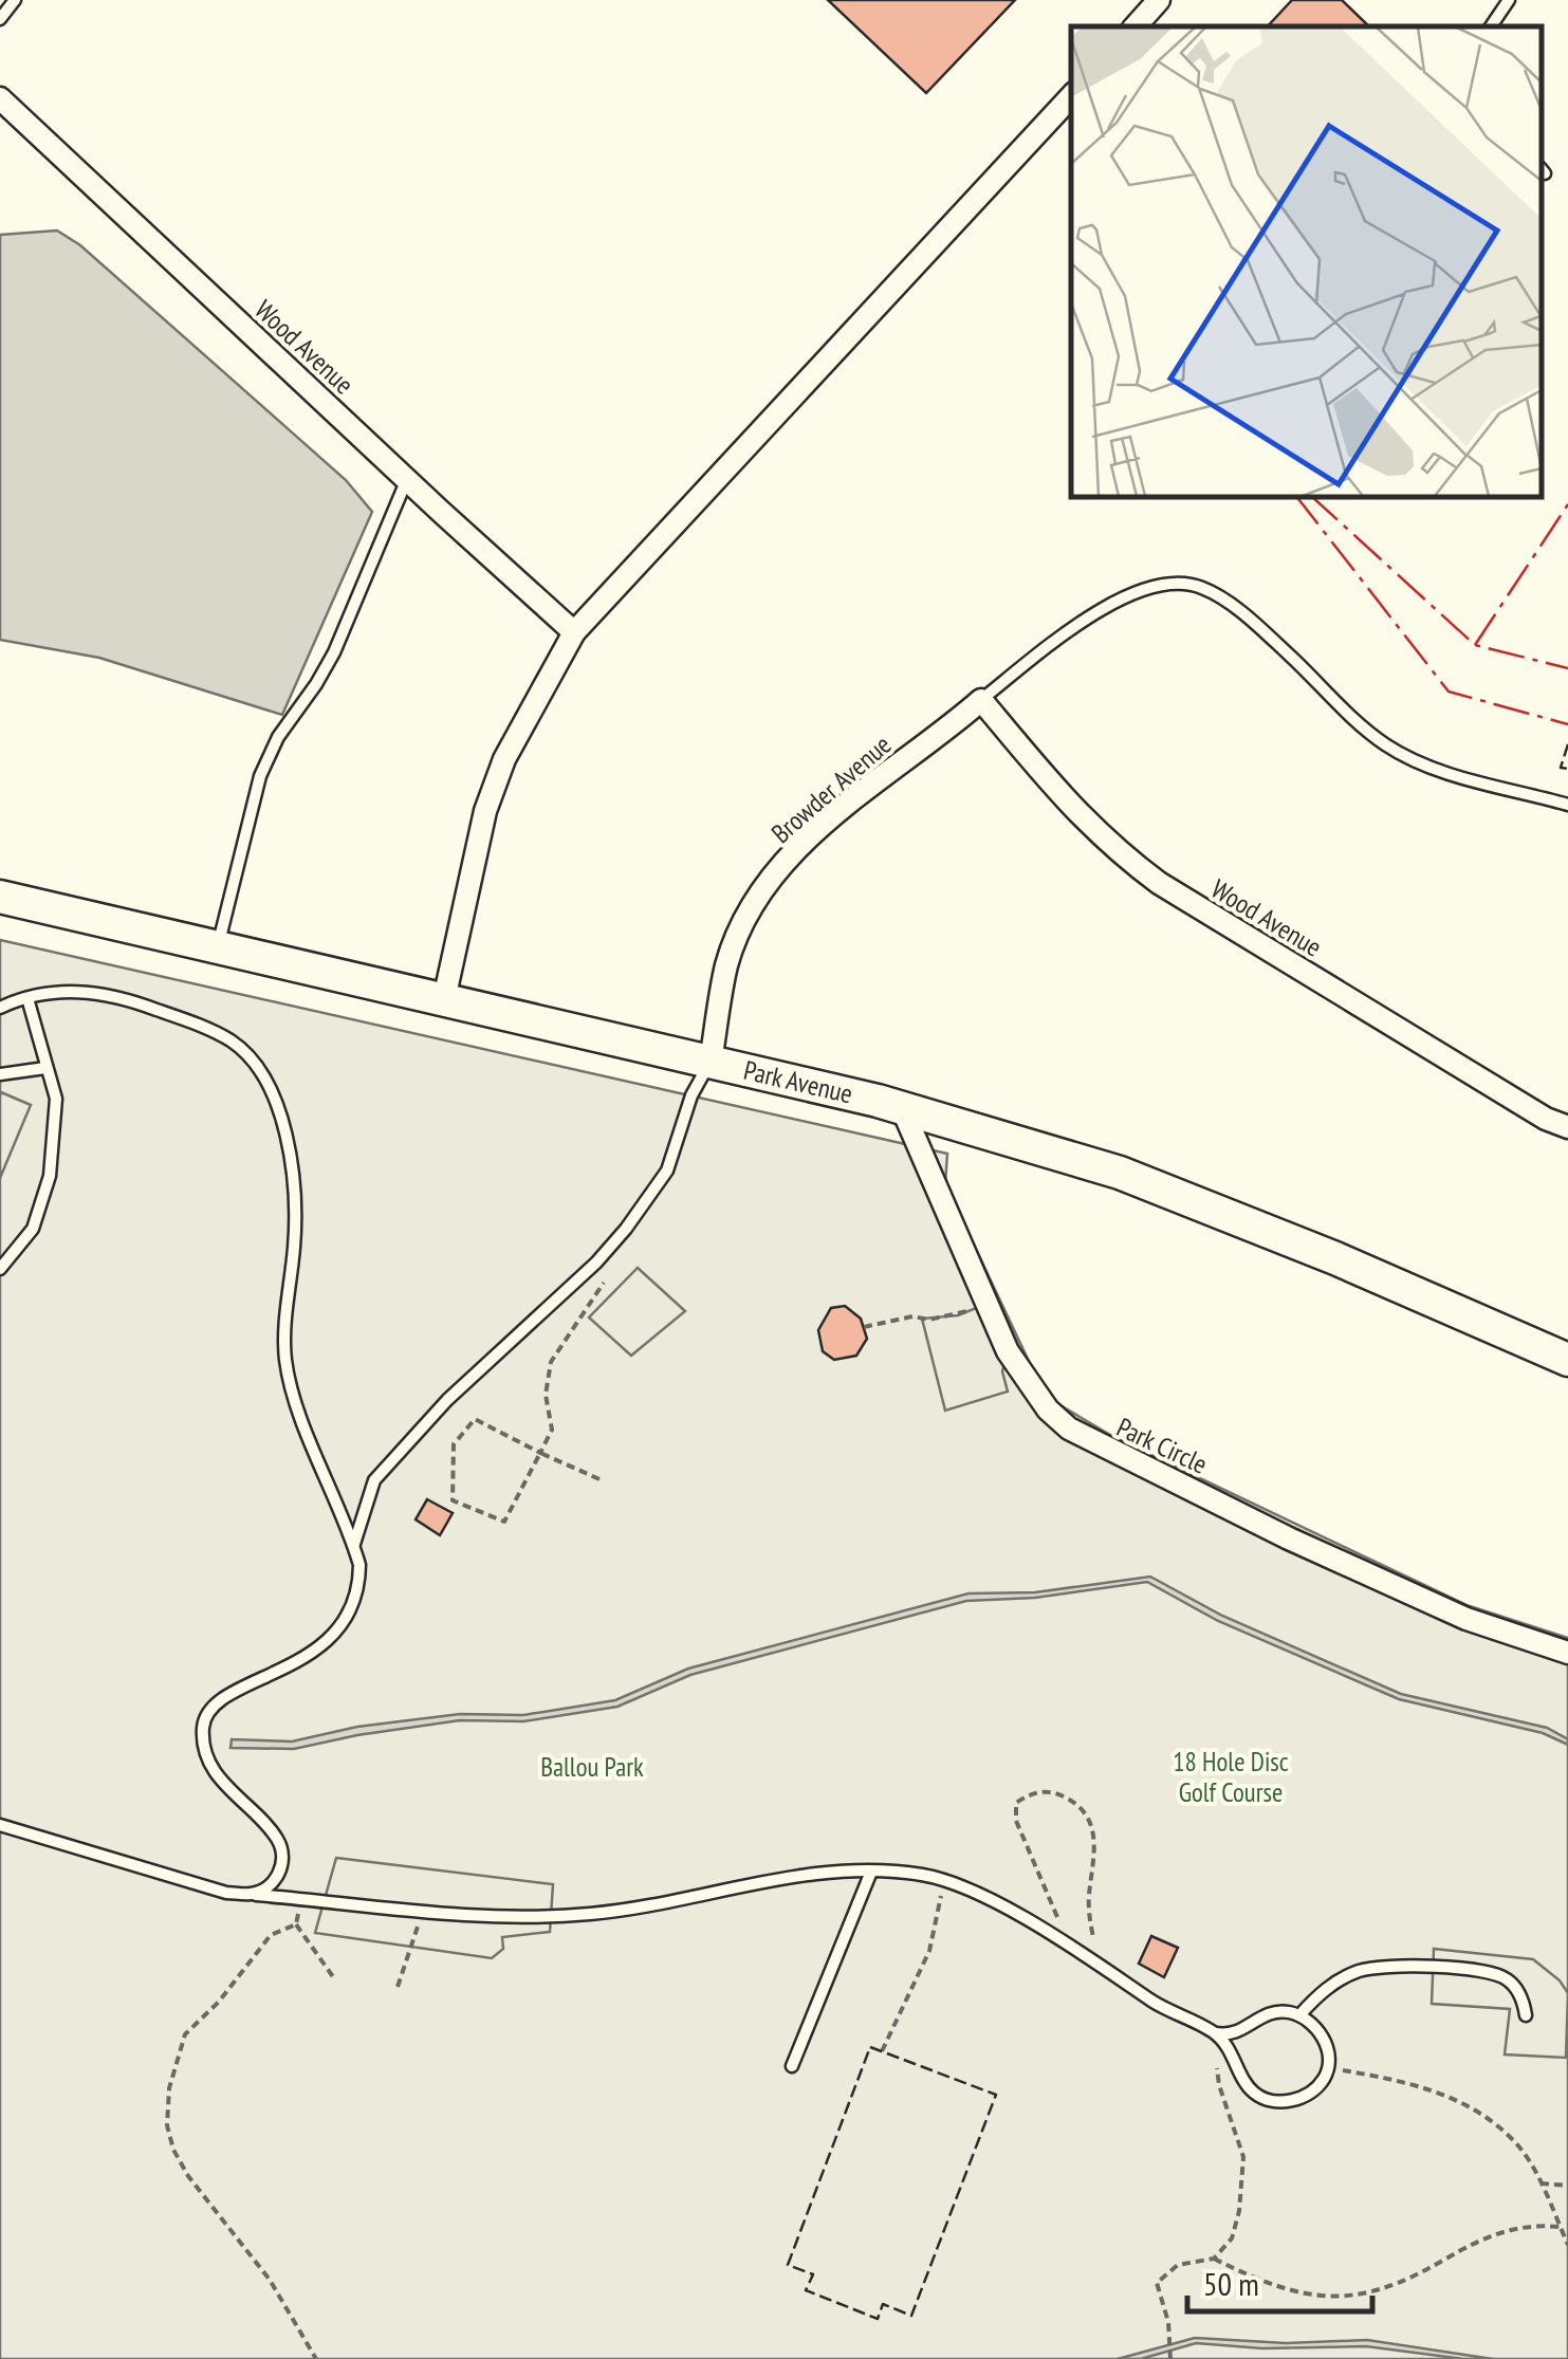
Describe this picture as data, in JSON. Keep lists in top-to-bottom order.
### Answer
{
  "streets": {
    "main road": ["Park Avenue"],
    "street": ["Wood Avenue", "Browder Avenue", "Park Circle"]
  },
  "crossings": [
    ["Wood Avenue", "Browder Avenue"],
    ["Browder Avenue", "Park Avenue"],
    ["Park Avenue", "Park Circle"]
  ],
  "parks": ["18 Hole Disc Golf Course", "Ballou Park"],
  "scale_bar": "50 m"
}
